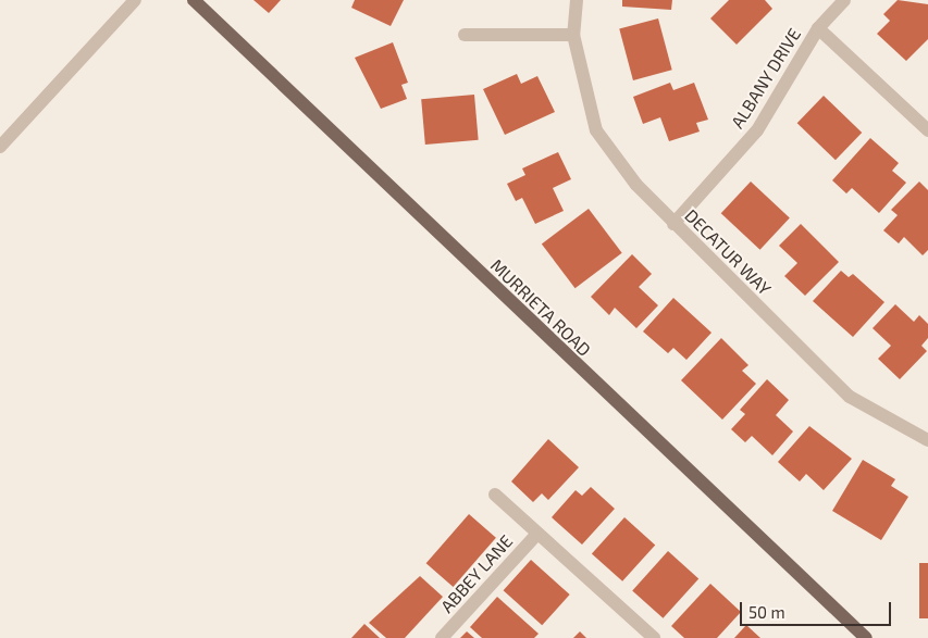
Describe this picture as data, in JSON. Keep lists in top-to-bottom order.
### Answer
{
  "streets": {
    "main road": ["MURRIETA ROAD"],
    "street": ["ALBANY DRIVE", "DECATUR WAY", "ABBEY LANE"]
  },
  "crossings": [
    ["ALBANY DRIVE", "DECATUR WAY"]
  ],
  "scale_bar": "50 m"
}
